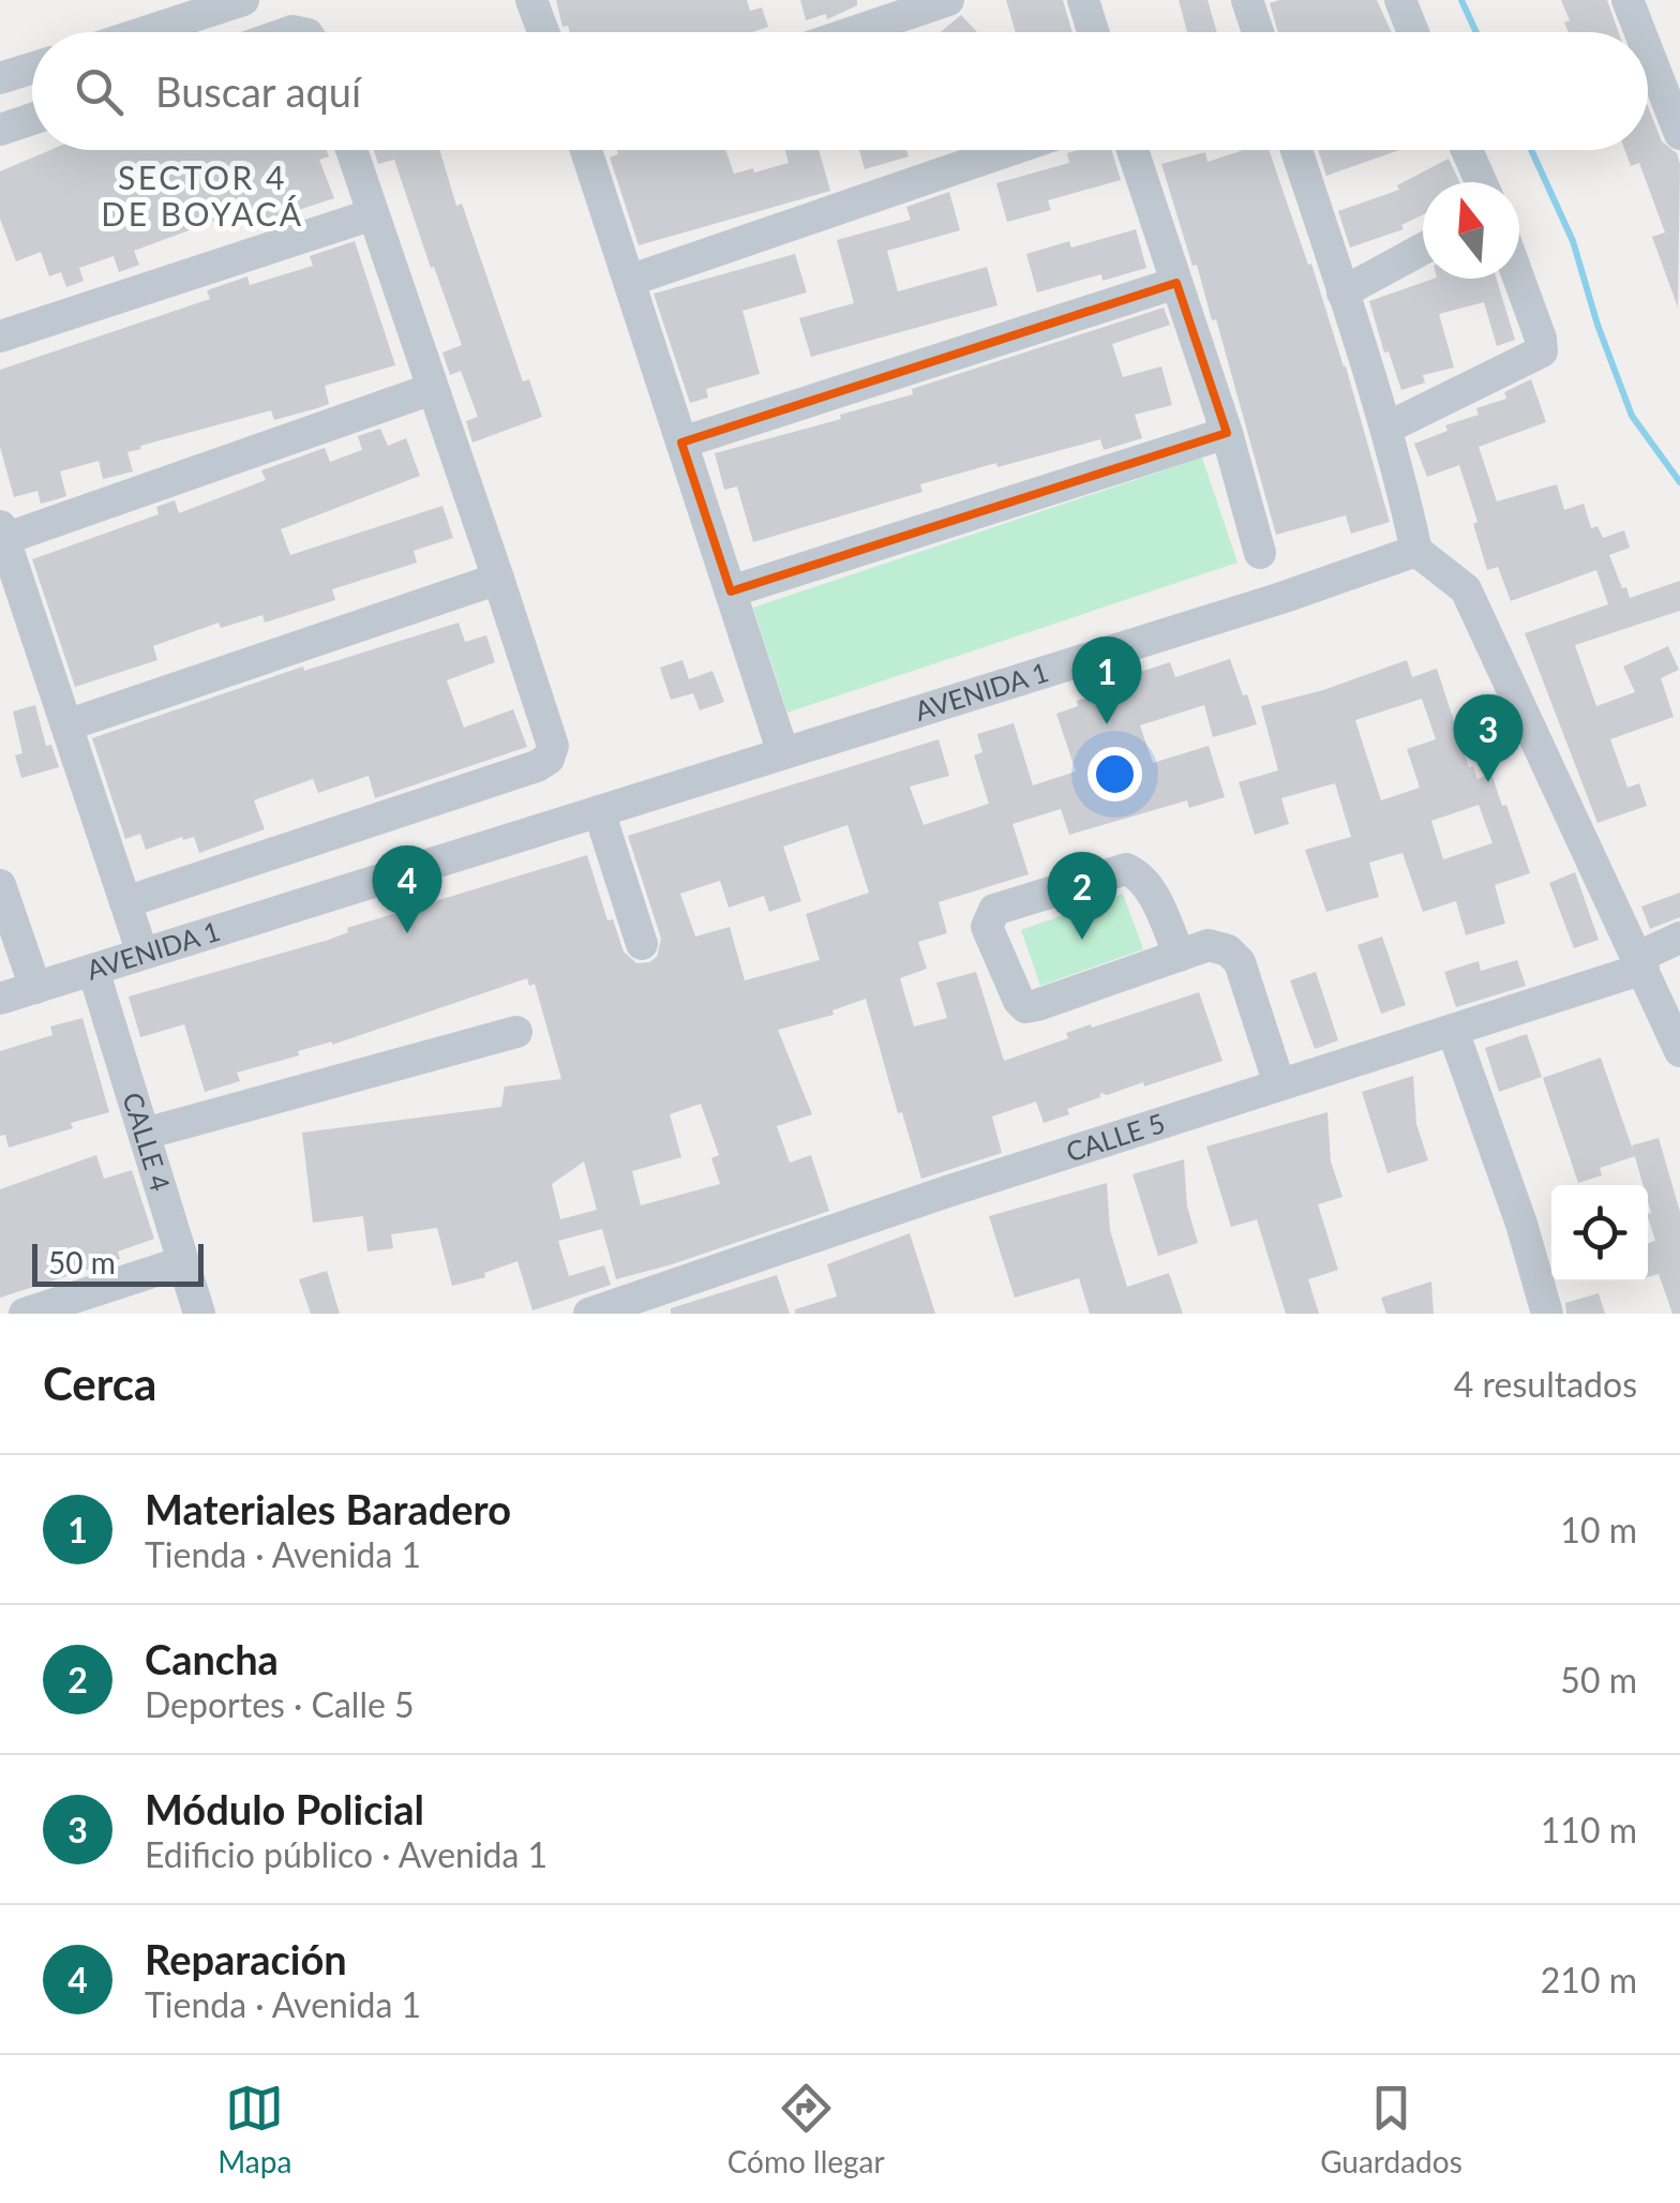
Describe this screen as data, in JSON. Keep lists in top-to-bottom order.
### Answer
{
  "streets": {
    "street": ["AVENIDA 1", "CALLE 5", "CALLE 4"]
  },
  "crossings": [
    ["AVENIDA 1", "CALLE 4"]
  ],
  "districts": ["SECTOR 4 DE BOYACÁ"],
  "scale_bar": "50 m",
  "north": "top",
  "page": {
    "search": "Buscar aquí",
    "pins": [
      "1",
      "3",
      "4",
      "2"
    ],
    "scale": "50 m",
    "heading": ["Cerca", "4 resultados"],
    "list": [
      {
        "mark": "1",
        "name": "Materiales Baradero",
        "note": "Tienda · Avenida 1",
        "value": "10 m"
      },
      {
        "mark": "2",
        "name": "Cancha",
        "note": "Deportes · Calle 5",
        "value": "50 m"
      },
      {
        "mark": "3",
        "name": "Módulo Policial",
        "note": "Edificio público · Avenida 1",
        "value": "110 m"
      },
      {
        "mark": "4",
        "name": "Reparación",
        "note": "Tienda · Avenida 1",
        "value": "210 m"
      }
    ],
    "nav": ["Mapa", "Cómo llegar", "Guardados"]
  }
}
